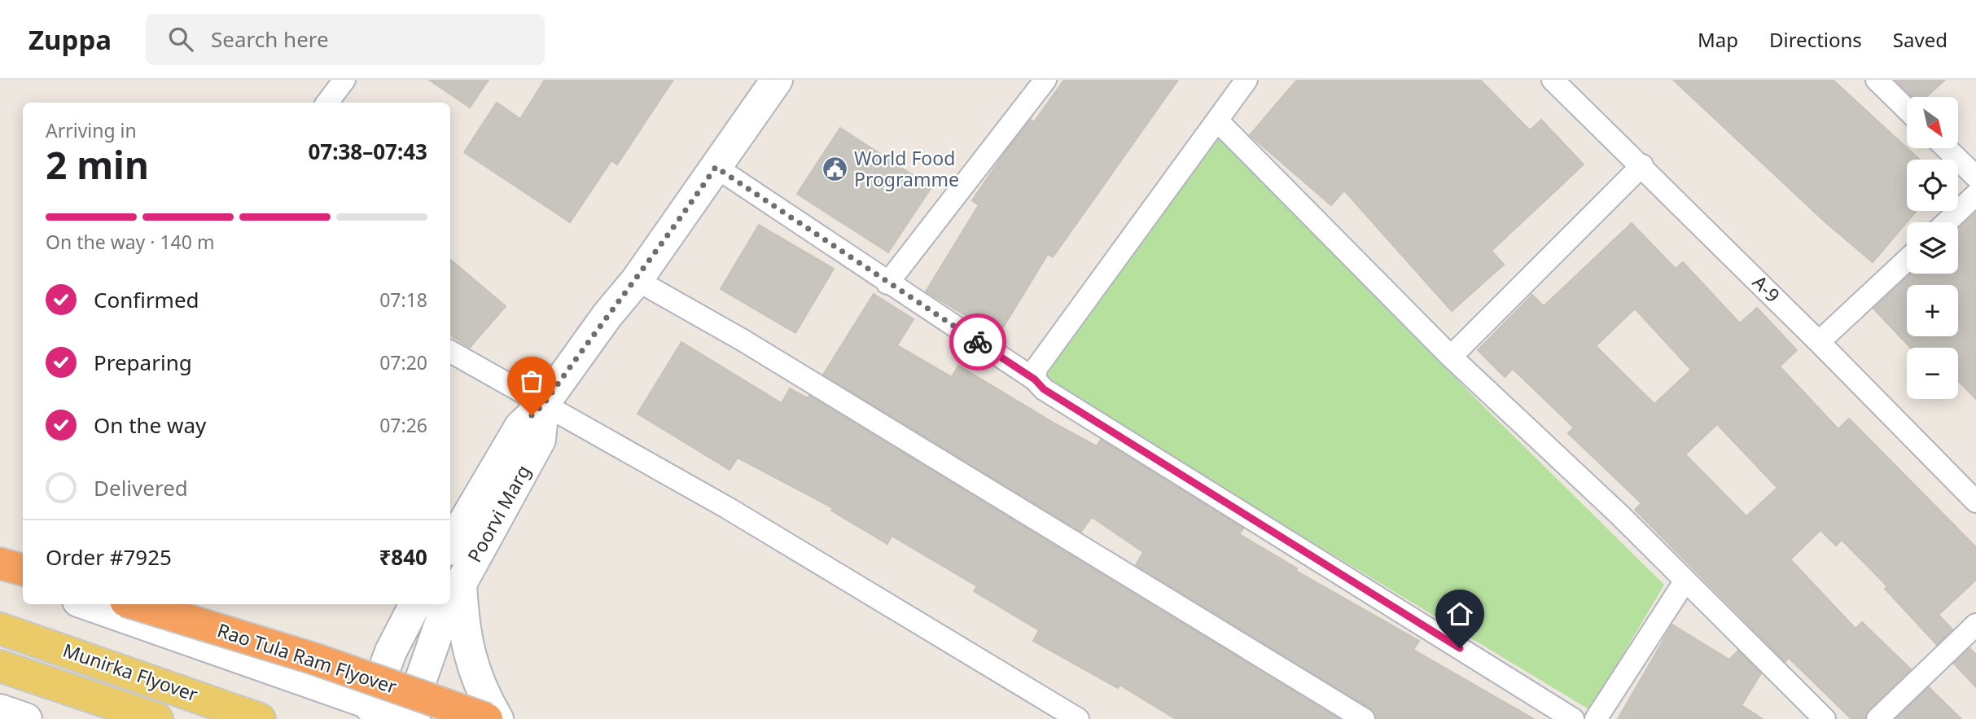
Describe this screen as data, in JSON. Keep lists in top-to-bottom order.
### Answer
{
  "streets": {
    "highway": ["Rao Tula Ram Flyover"],
    "main road": ["Poorvi Marg", "Munirka Flyover"],
    "street": ["A-9"]
  },
  "places": {
    "public building": ["World Food Programme"]
  },
  "north": "bottom right",
  "page": {
    "header": "Zuppa",
    "search": "Search here",
    "nav": ["Map", "Directions", "Saved"],
    "map_buttons": ["+", "−"],
    "heading": ["2 min", "Arriving in", "07:38–07:43"],
    "panel": ["Order #7925", "₹840"],
    "bar": "On the way · 140 m",
    "list": [
      ["Confirmed", "07:18"],
      ["Preparing", "07:20"],
      ["On the way", "07:26"],
      "Delivered"
    ]
  }
}
